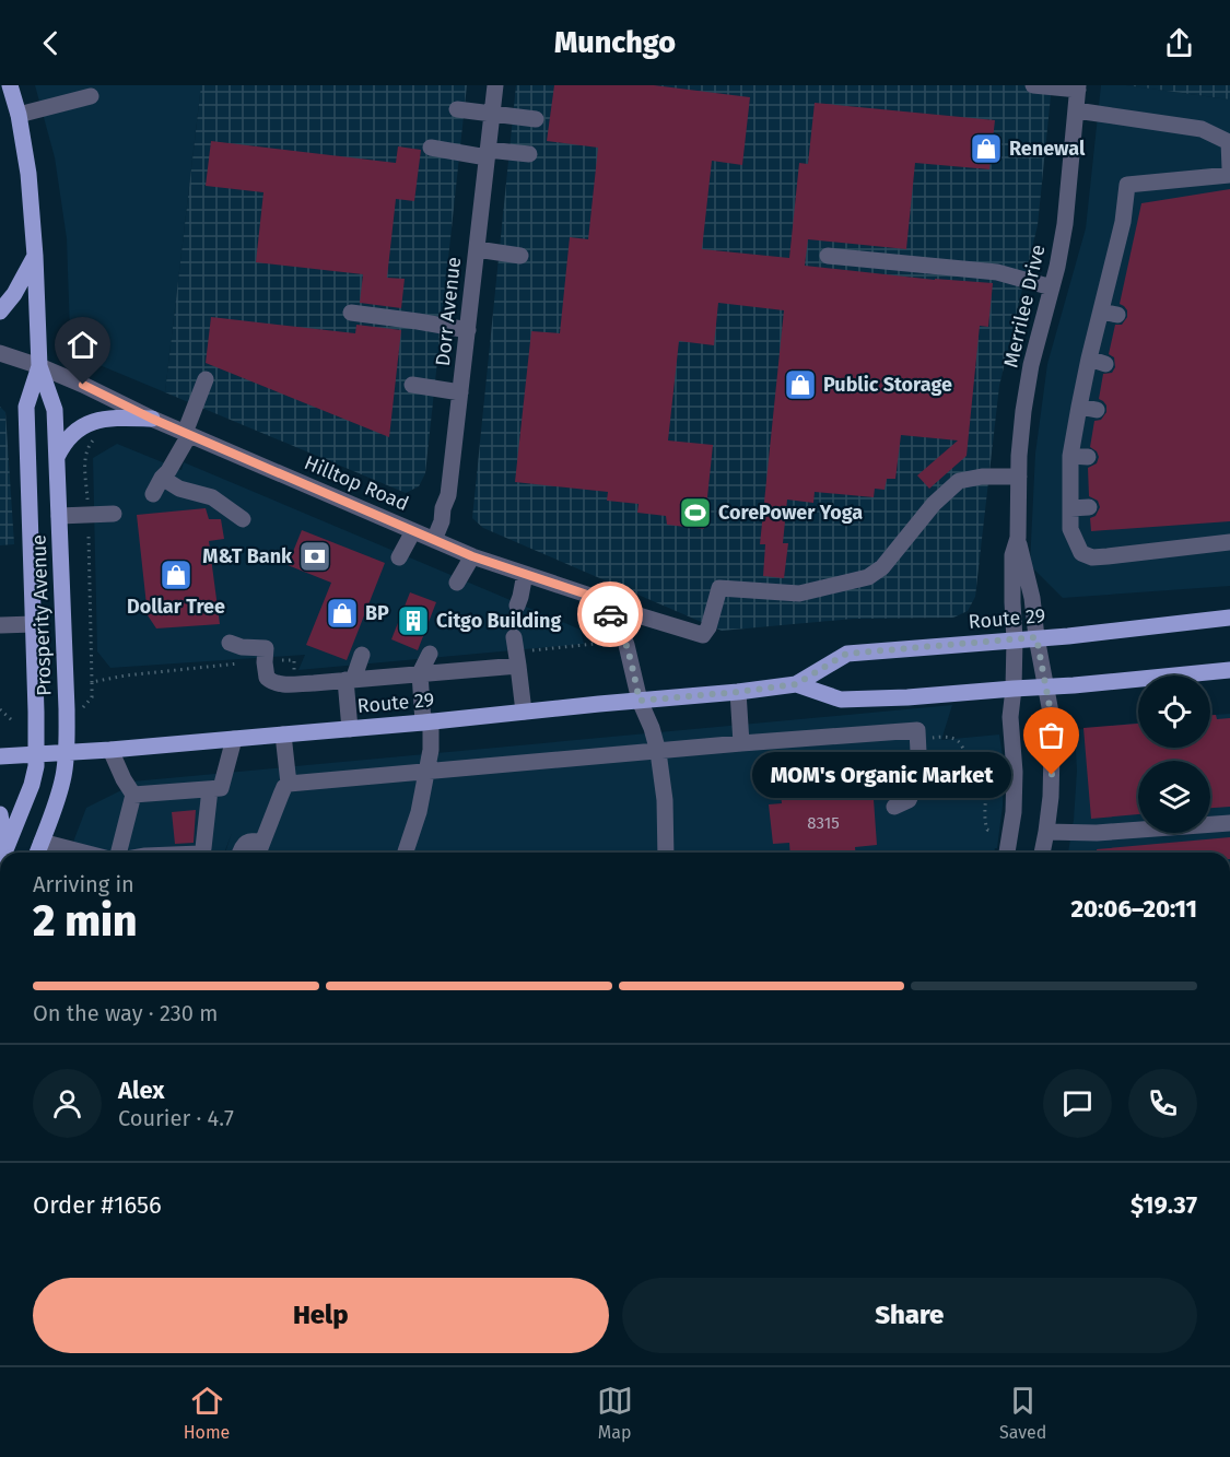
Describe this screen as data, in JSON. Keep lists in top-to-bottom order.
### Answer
{
  "streets": {
    "main road": ["Prosperity Avenue", "Route 29"],
    "street": ["Merrilee Drive", "Dorr Avenue", "Hilltop Road"]
  },
  "crossings": [
    ["Merrilee Drive", "Route 29"],
    ["Dorr Avenue", "Hilltop Road"],
    ["Hilltop Road", "Prosperity Avenue"],
    ["Hilltop Road", "Route 29"],
    ["Prosperity Avenue", "Route 29"]
  ],
  "places": {
    "shop": [
      "Renewal",
      "Public Storage",
      "Dollar Tree",
      "BP"
    ],
    "sports": ["CorePower Yoga"],
    "bank": ["M&T Bank"],
    "building": ["Citgo Building"],
    "other": ["MOM's Organic Market"]
  },
  "house_numbers": ["8315"],
  "page": {
    "header": "Munchgo",
    "bubble": "MOM's Organic Market",
    "heading": ["2 min", "Arriving in", "20:06–20:11"],
    "panel": [
      "Alex",
      "Courier · 4.7",
      "Order #1656",
      "$19.37"
    ],
    "bar": "On the way · 230 m",
    "buttons": ["Help", "Share"],
    "tabs": ["Home", "Map", "Saved"]
  }
}
